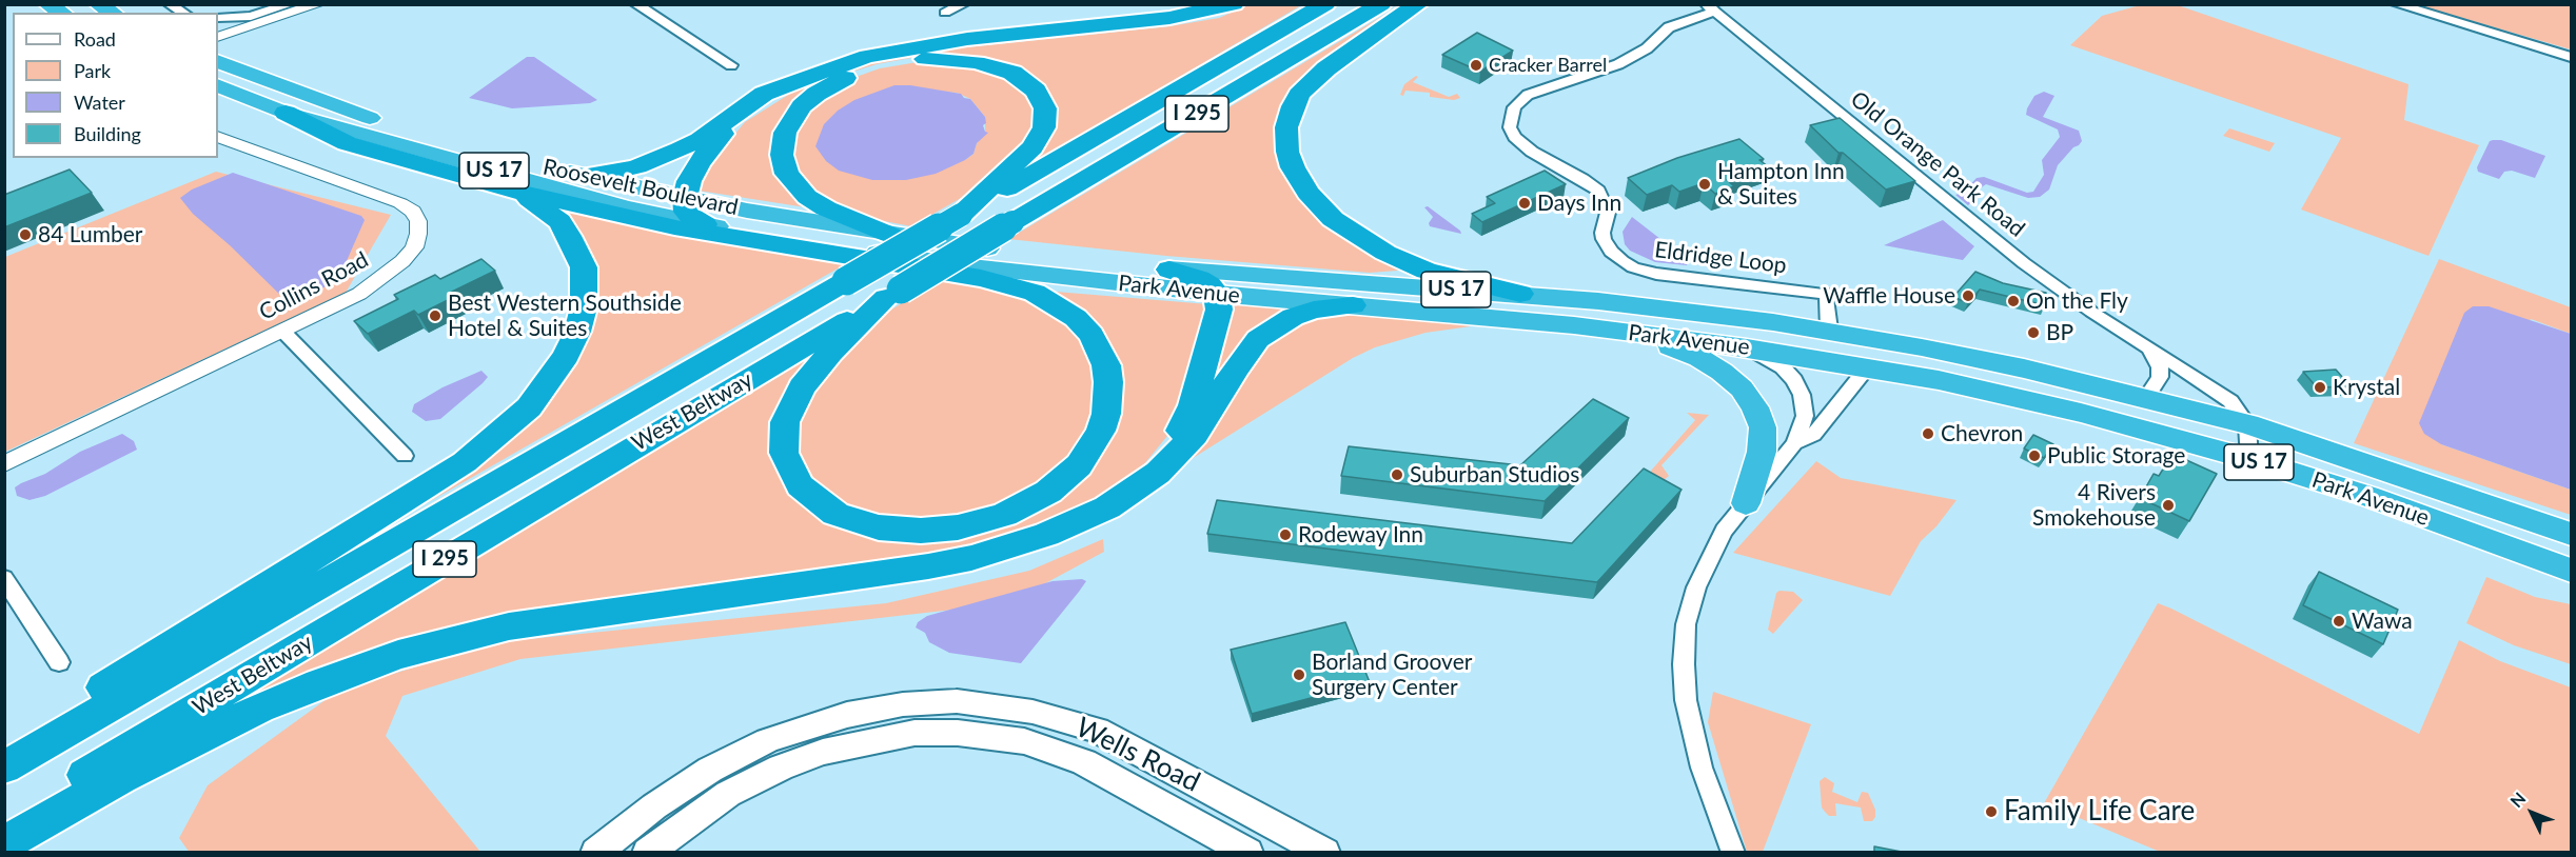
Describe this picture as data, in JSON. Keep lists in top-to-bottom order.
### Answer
{
  "streets": {
    "highway": [
      "I 295",
      "US 17",
      "Roosevelt Boulevard",
      "Park Avenue",
      "West Beltway"
    ],
    "main road": ["Wells Road"],
    "street": ["Old Orange Park Road", "Eldridge Loop", "Collins Road"]
  },
  "crossings": [
    ["Old Orange Park Road", "Eldridge Loop"],
    ["Old Orange Park Road", "Park Avenue"],
    ["US 17", "Roosevelt Boulevard"],
    ["US 17", "Park Avenue"],
    ["Roosevelt Boulevard", "Park Avenue"],
    ["Eldridge Loop", "Park Avenue"]
  ],
  "places": [
    "Cracker Barrel",
    "Hampton Inn & Suites",
    "Days Inn",
    "84 Lumber",
    "Waffle House",
    "On the Fly",
    "Best Western Southside Hotel & Suites",
    "BP",
    "Krystal",
    "Chevron",
    "Public Storage",
    "Suburban Studios",
    "4 Rivers Smokehouse",
    "Rodeway Inn",
    "Wawa",
    "Borland Groover Surgery Center",
    "Family Life Care"
  ],
  "legend": [
    "Road",
    "Park",
    "Water",
    "Building"
  ],
  "north": "top left"
}
